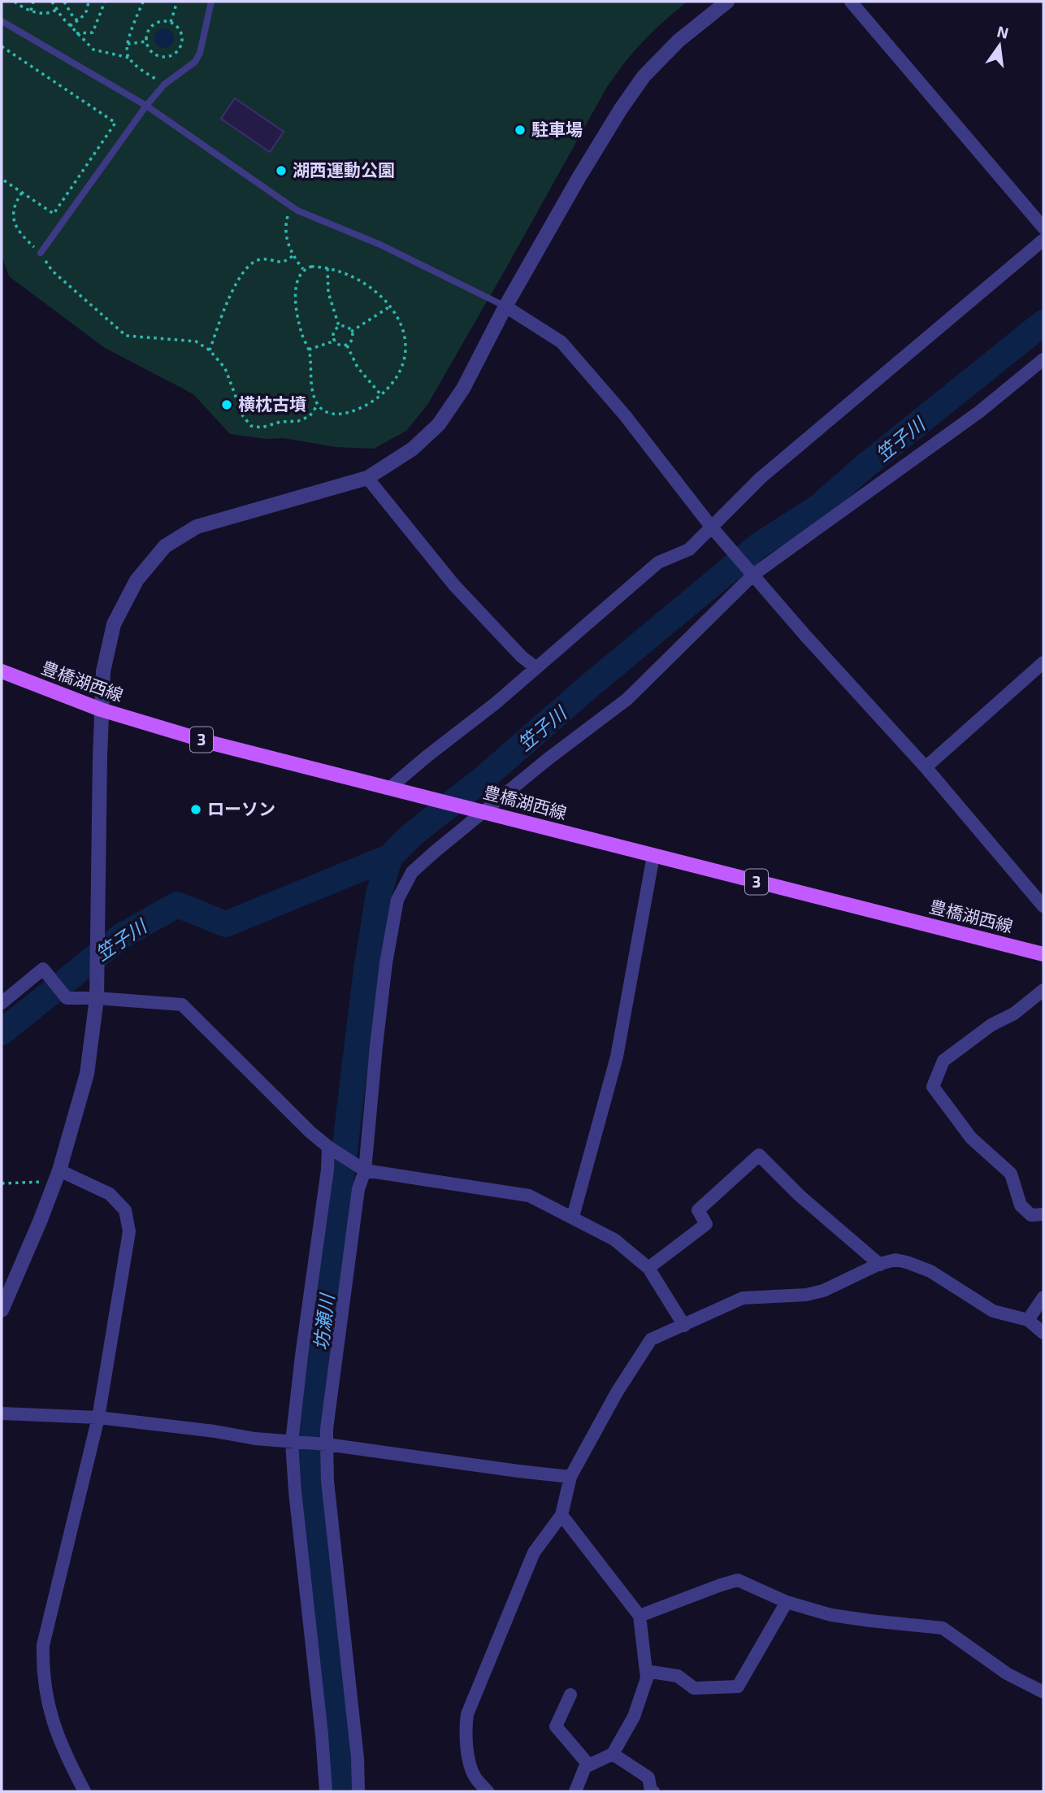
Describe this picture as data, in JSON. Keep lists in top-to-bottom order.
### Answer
{
  "streets": {
    "main road": ["豊橋湖西線", "3"]
  },
  "water": ["笠子川", "坊瀬川"],
  "places": [
    "駐車場",
    "湖西運動公園",
    "横枕古墳",
    "ローソン"
  ],
  "north": "top"
}
